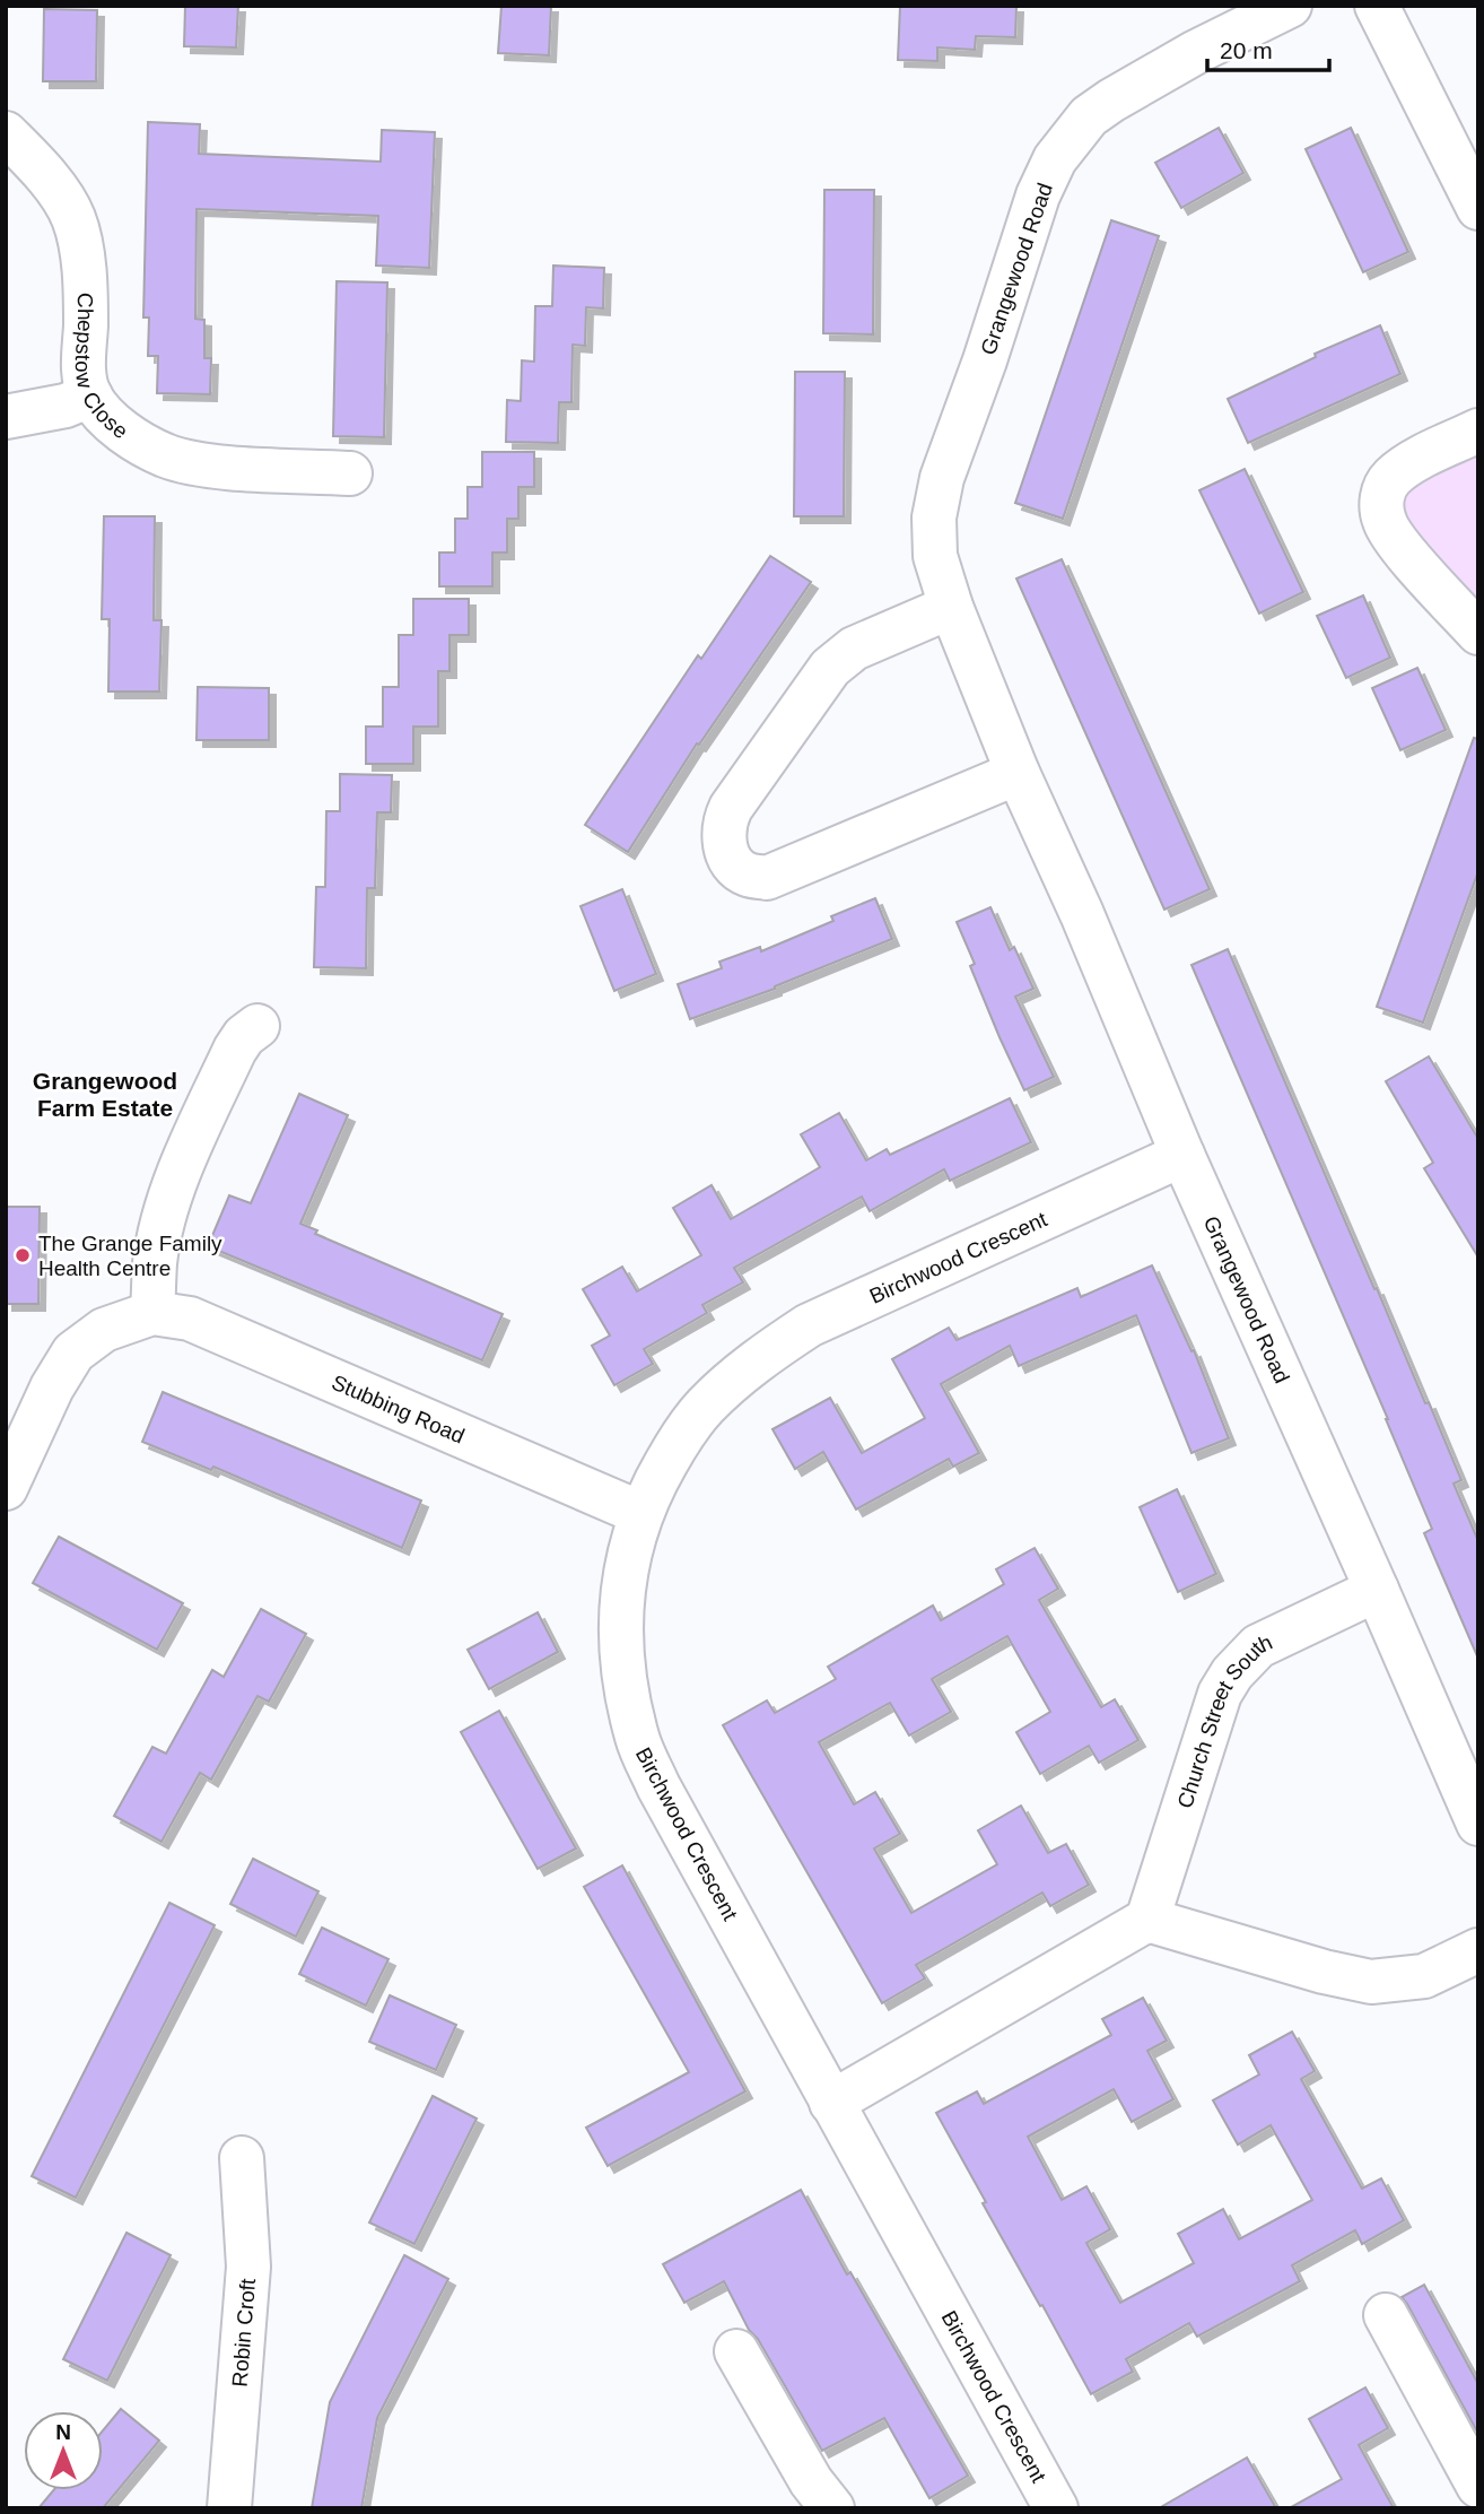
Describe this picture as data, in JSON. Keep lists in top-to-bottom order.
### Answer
{
  "streets": {
    "street": [
      "Grangewood Road",
      "Chepstow Close",
      "Birchwood Crescent",
      "Stubbing Road",
      "Church Street South",
      "Robin Croft"
    ]
  },
  "crossings": [
    ["Grangewood Road", "Birchwood Crescent"],
    ["Grangewood Road", "Church Street South"],
    ["Birchwood Crescent", "Stubbing Road"]
  ],
  "districts": ["Grangewood Farm Estate"],
  "places": ["The Grange Family Health Centre"],
  "scale_bar": "20 m",
  "north": "top"
}
